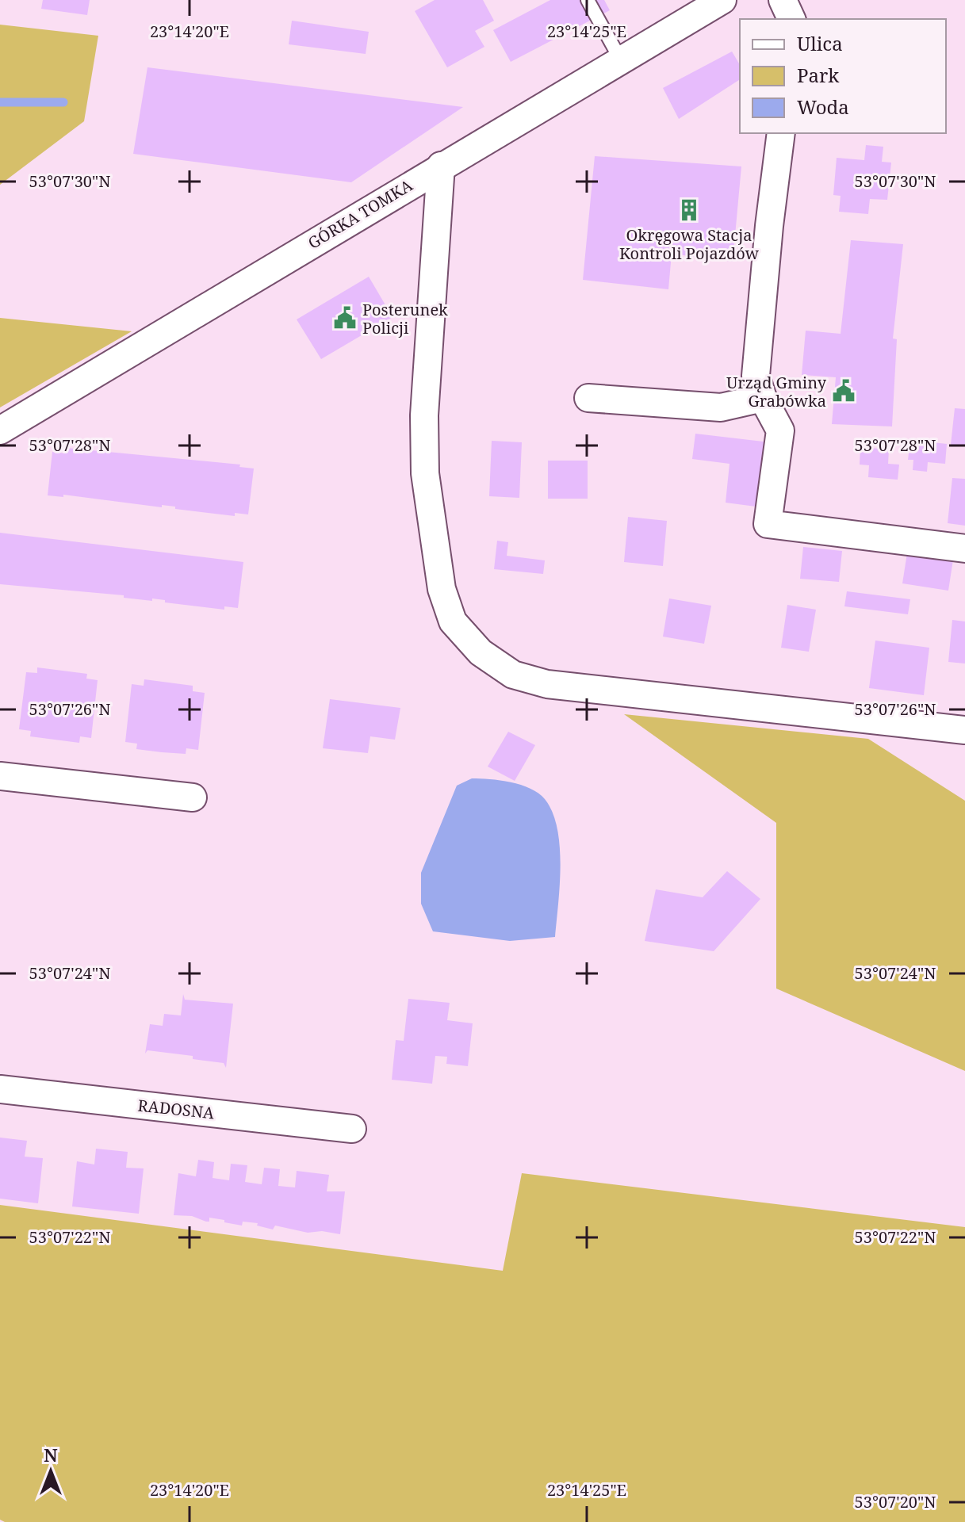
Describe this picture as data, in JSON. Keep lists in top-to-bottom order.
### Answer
{
  "streets": {
    "street": ["GÓRKA TOMKA", "RADOSNA"]
  },
  "places": {
    "building": ["Okręgowa Stacja Kontroli Pojazdów"],
    "public building": ["Posterunek Policji", "Urząd Gminy Grabówka"]
  },
  "legend": ["Ulica", "Park", "Woda"],
  "north": "top",
  "coordinates": [
    "23°14'20\"E",
    "23°14'25\"E",
    "53°07'30\"N",
    "53°07'28\"N",
    "53°07'26\"N",
    "53°07'24\"N",
    "53°07'22\"N",
    "53°07'20\"N"
  ]
}
